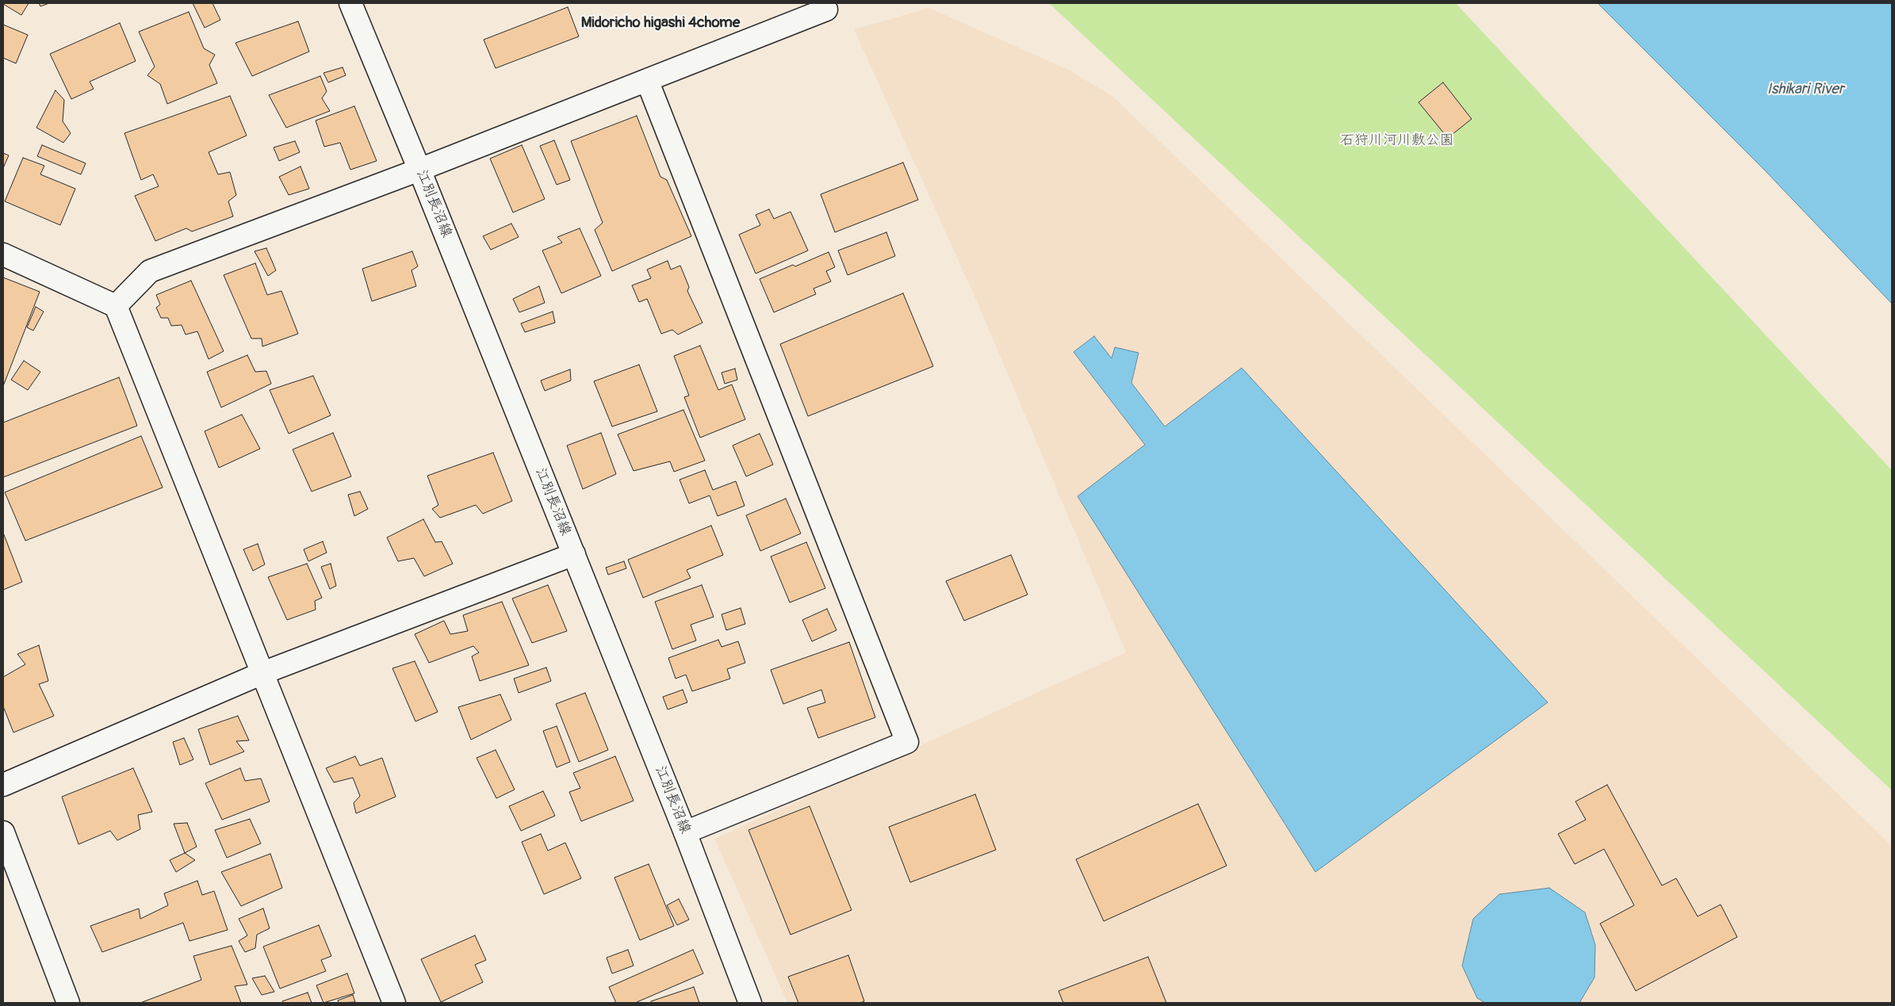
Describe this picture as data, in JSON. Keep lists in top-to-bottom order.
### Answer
{
  "streets": {
    "street": ["江別長沼線"]
  },
  "districts": ["Midoricho higashi 4chome"],
  "water": ["Ishikari River"],
  "parks": ["石狩川河川敷公園"]
}
